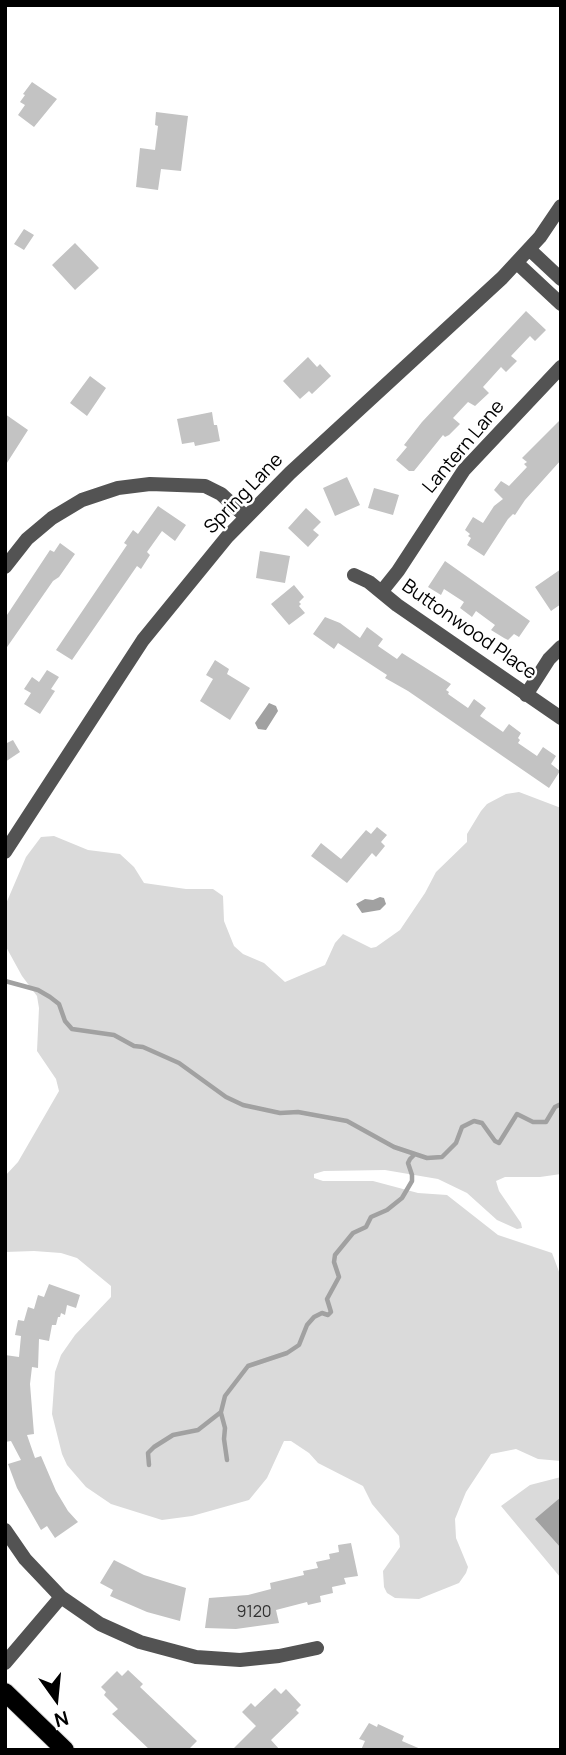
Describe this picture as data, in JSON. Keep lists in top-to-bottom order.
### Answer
{
  "streets": {
    "street": ["Lantern Lane", "Spring Lane", "Buttonwood Place"]
  },
  "crossings": [
    ["Lantern Lane", "Buttonwood Place"]
  ],
  "house_numbers": ["9120"],
  "north": "bottom"
}
